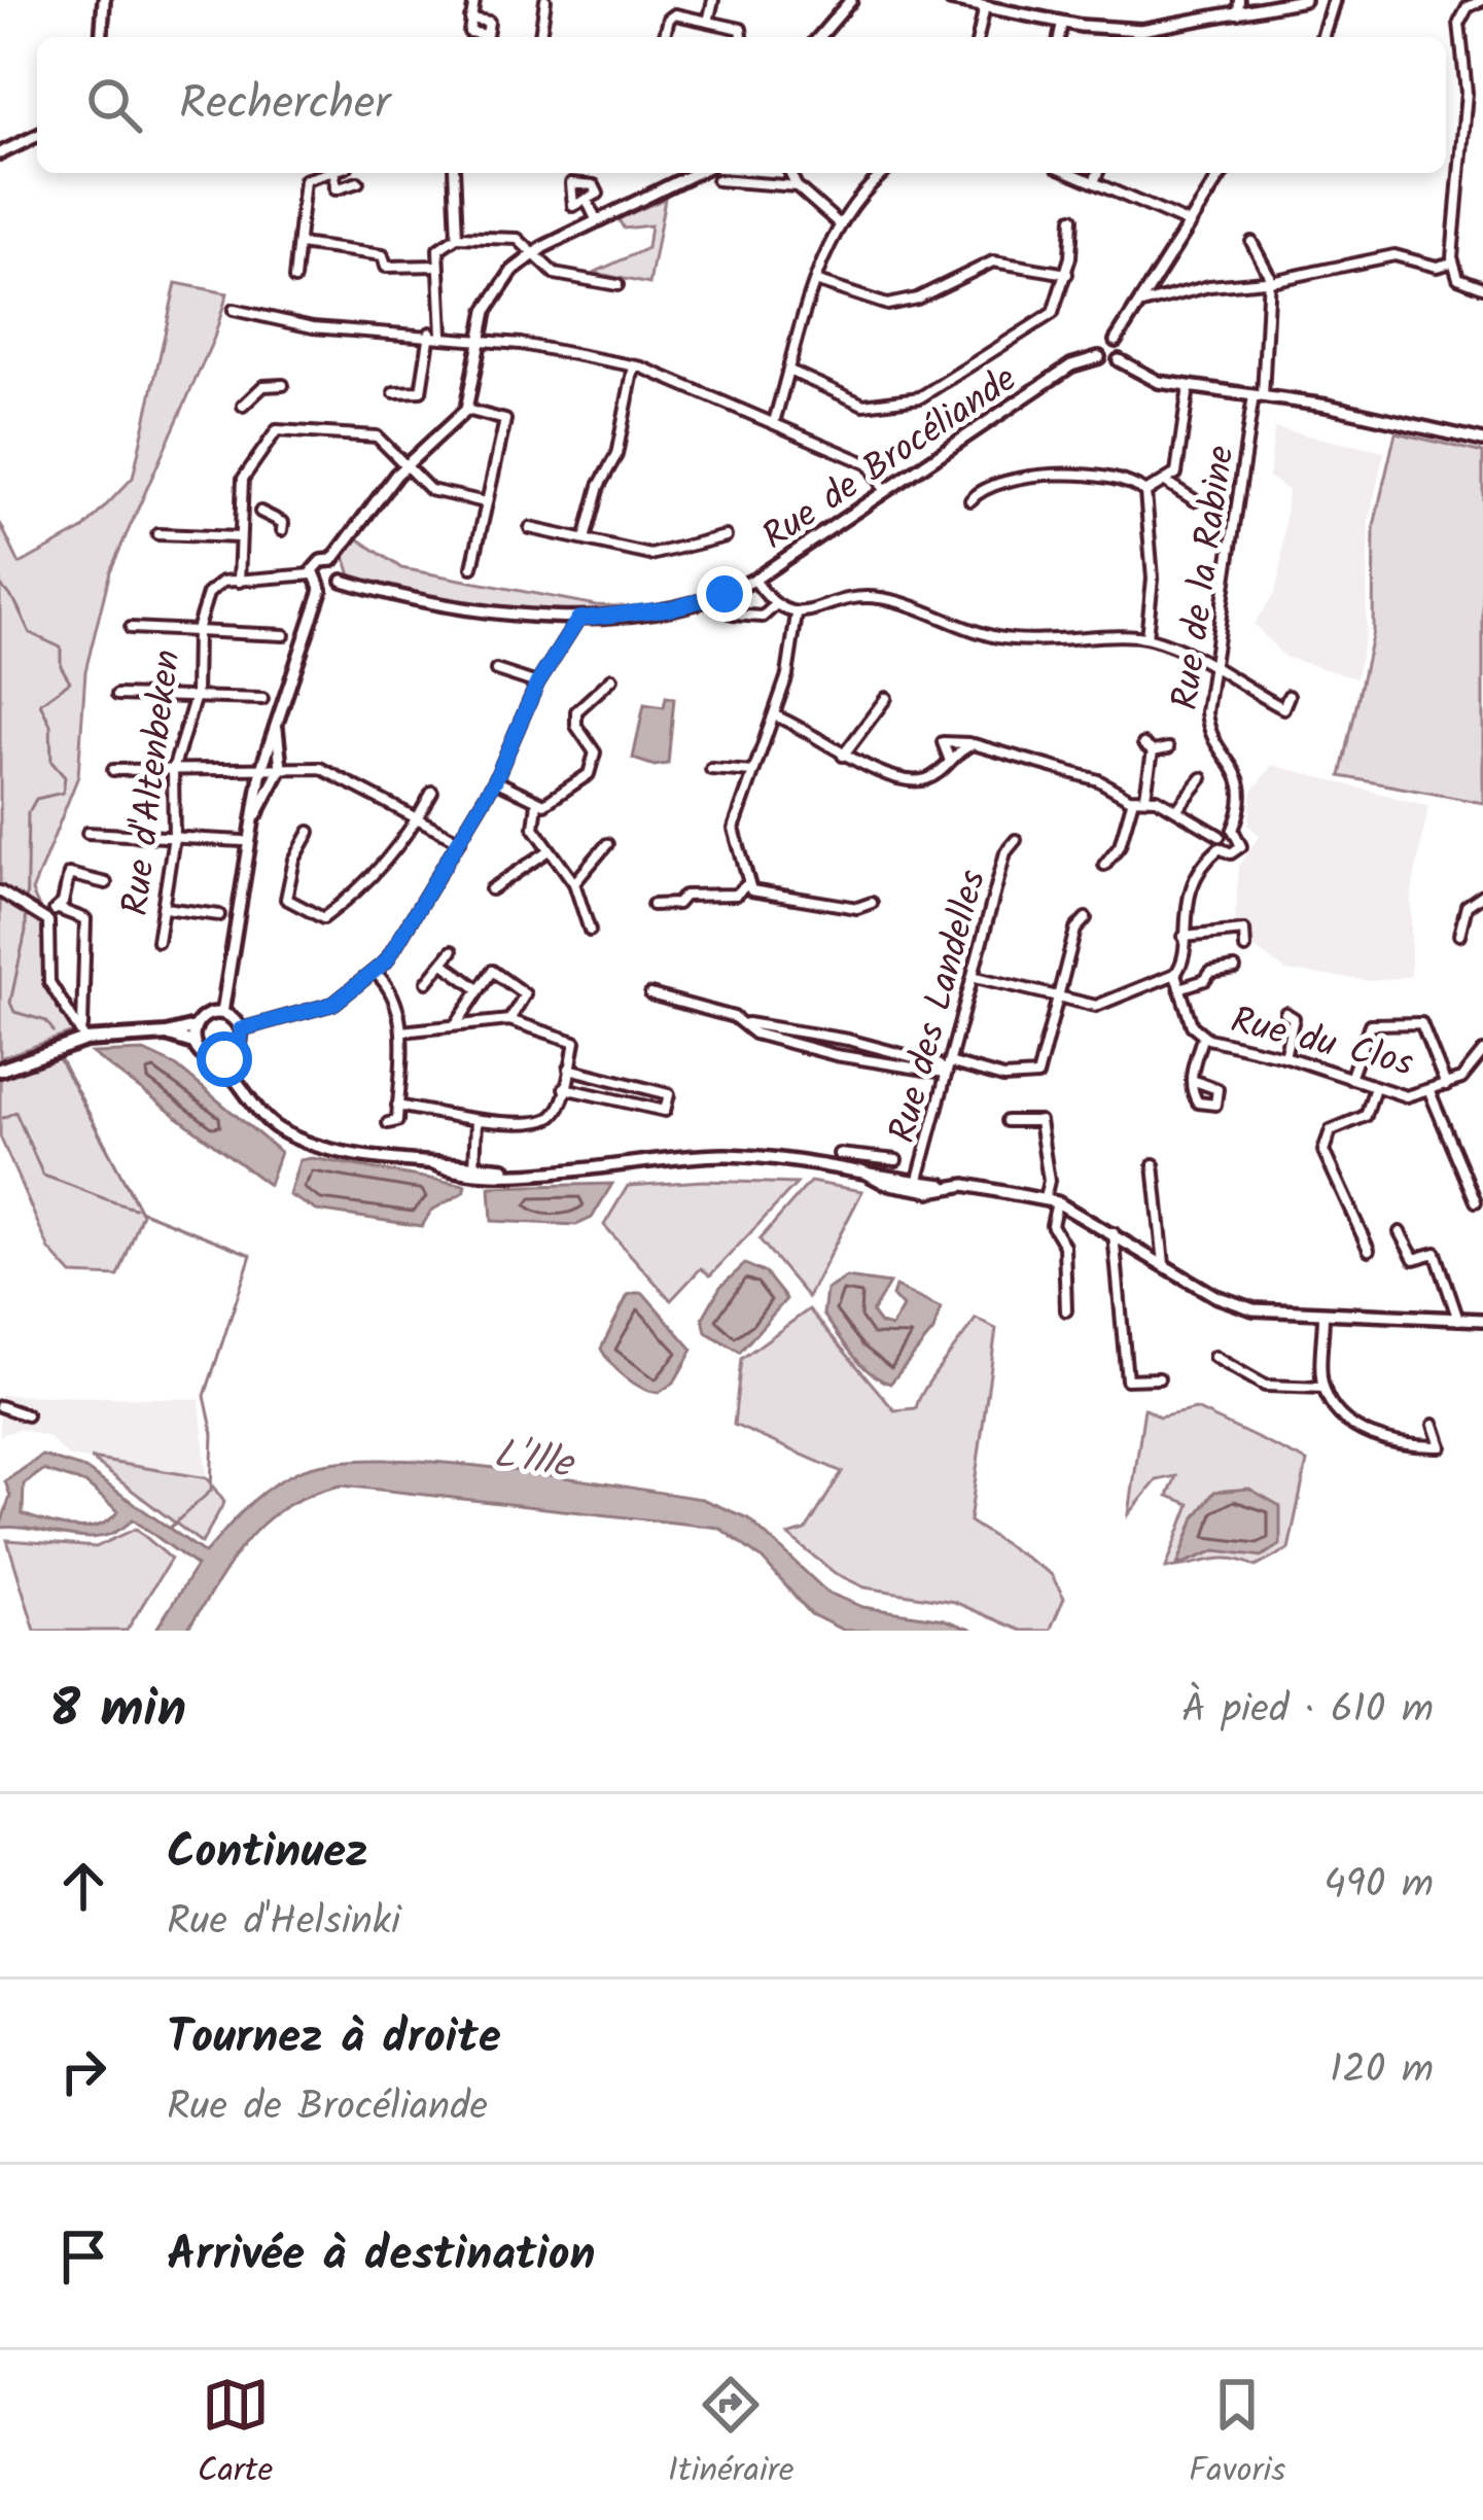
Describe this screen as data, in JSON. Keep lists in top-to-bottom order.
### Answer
{
  "streets": {
    "street": [
      "Rue de Brocéliande",
      "Rue de la Rabine",
      "Rue d'Altenbeken",
      "Rue des Landelles",
      "Rue du Clos"
    ]
  },
  "water": ["L'Ille"],
  "page": {
    "search": "Rechercher",
    "heading": ["8 min", "À pied · 610 m"],
    "list": [
      ["Continuez", "Rue d'Helsinki", "490 m"],
      ["Tournez à droite", "Rue de Brocéliande", "120 m"],
      "Arrivée à destination"
    ],
    "nav": ["Carte", "Itinéraire", "Favoris"]
  }
}
